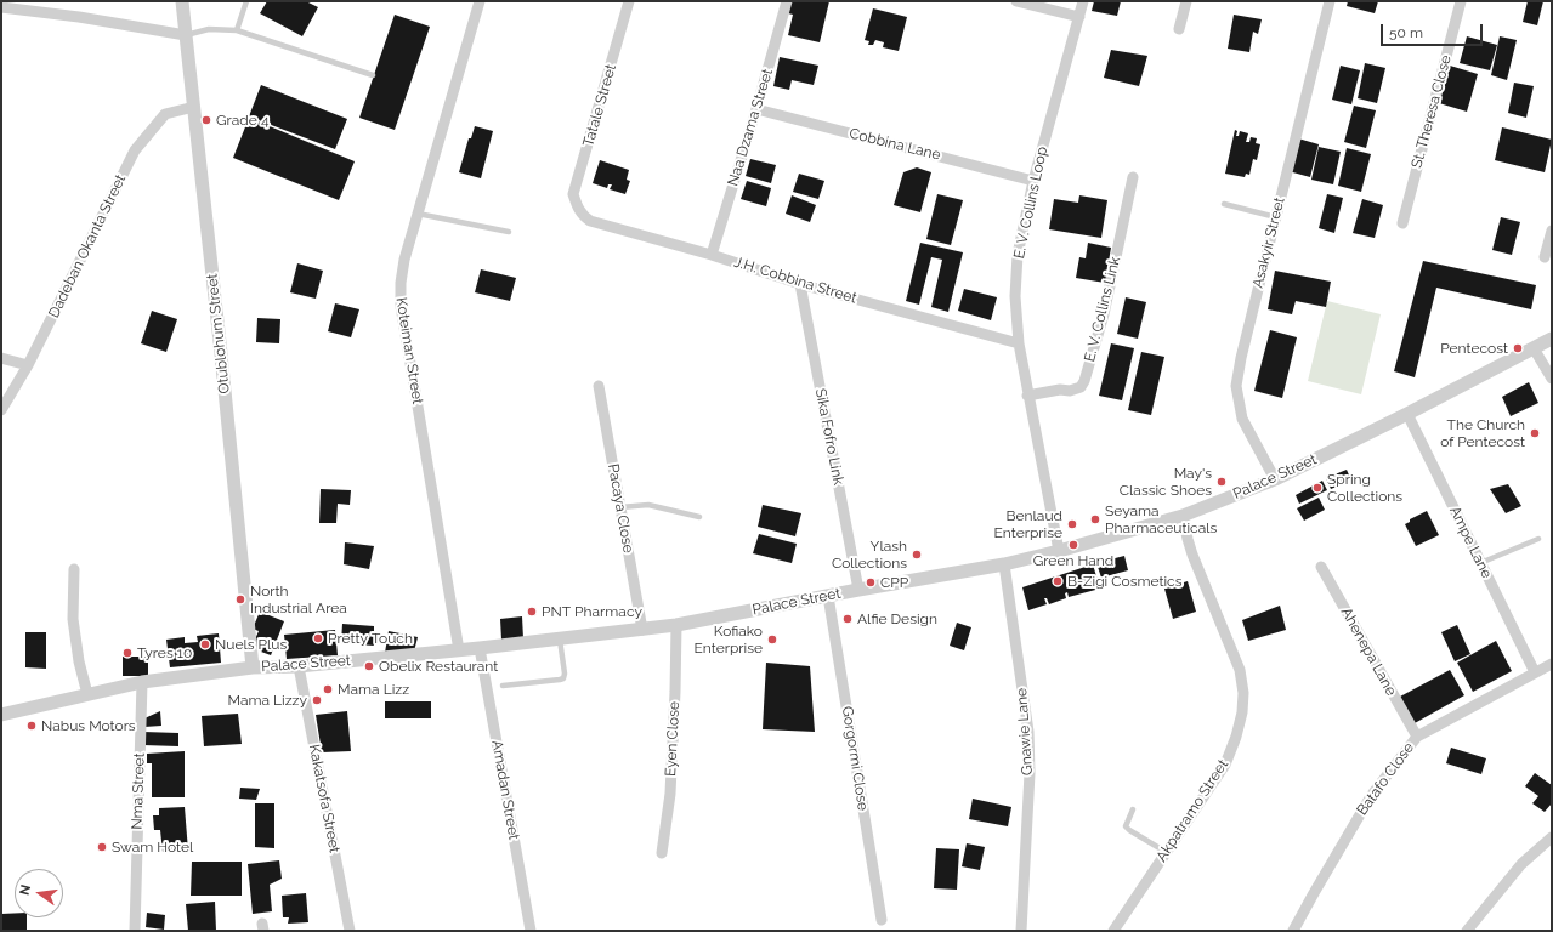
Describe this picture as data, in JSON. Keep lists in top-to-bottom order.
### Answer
{
  "streets": {
    "street": [
      "Tatale Street",
      "St. Theresa Close",
      "Naa Dzama Street",
      "Cobbina Lane",
      "E. V. Collins Loop",
      "Asakyir Street",
      "Dadeban Okanta Street",
      "J.H. Cobbina Street",
      "E. V. Collins Link",
      "Otublohum Street",
      "Koteiman Street",
      "Sika Fofro Link",
      "Palace Street",
      "Pacaya Close",
      "Ampe Lane",
      "Ahenepa Lane",
      "Gnawie Lane",
      "Eyen Close",
      "Gorgormi Close",
      "Batafo Close",
      "Amadan Street",
      "Nma Street",
      "Kakatsofa Street",
      "Akpatramo Street"
    ]
  },
  "crossings": [
    ["Tatale Street", "J.H. Cobbina Street"],
    ["Naa Dzama Street", "Cobbina Lane"],
    ["Naa Dzama Street", "J.H. Cobbina Street"],
    ["Cobbina Lane", "E. V. Collins Loop"],
    ["E. V. Collins Loop", "J.H. Cobbina Street"],
    ["E. V. Collins Loop", "E. V. Collins Link"],
    ["E. V. Collins Loop", "Palace Street"],
    ["Asakyir Street", "Palace Street"],
    ["Dadeban Okanta Street", "Otublohum Street"],
    ["J.H. Cobbina Street", "Sika Fofro Link"],
    ["Otublohum Street", "Palace Street"],
    ["Koteiman Street", "Palace Street"],
    ["Sika Fofro Link", "Palace Street"],
    ["Palace Street", "Pacaya Close"],
    ["Palace Street", "Ampe Lane"],
    ["Palace Street", "Gnawie Lane"],
    ["Palace Street", "Eyen Close"],
    ["Palace Street", "Gorgormi Close"],
    ["Palace Street", "Amadan Street"],
    ["Palace Street", "Nma Street"],
    ["Palace Street", "Kakatsofa Street"],
    ["Palace Street", "Akpatramo Street"],
    ["Ampe Lane", "Batafo Close"],
    ["Ahenepa Lane", "Batafo Close"]
  ],
  "places": [
    "Grade 4",
    "Pentecost",
    "The Church of Pentecost",
    "May's Classic Shoes",
    "Spring Collections",
    "Seyama Pharmaceuticals",
    "Benlaud Enterprise",
    "Green Hand",
    "Ylash Collections",
    "B-Zigi Cosmetics",
    "CPP",
    "North Industrial Area",
    "PNT Pharmacy",
    "Alfie Design",
    "Pretty Touch",
    "Kofiako Enterprise",
    "Nuels Plus",
    "Tyres 10",
    "Obelix Restaurant",
    "Mama Lizz",
    "Mama Lizzy",
    "Nabus Motors",
    "Swam Hotel"
  ],
  "scale_bar": "50 m",
  "north": "left"
}
